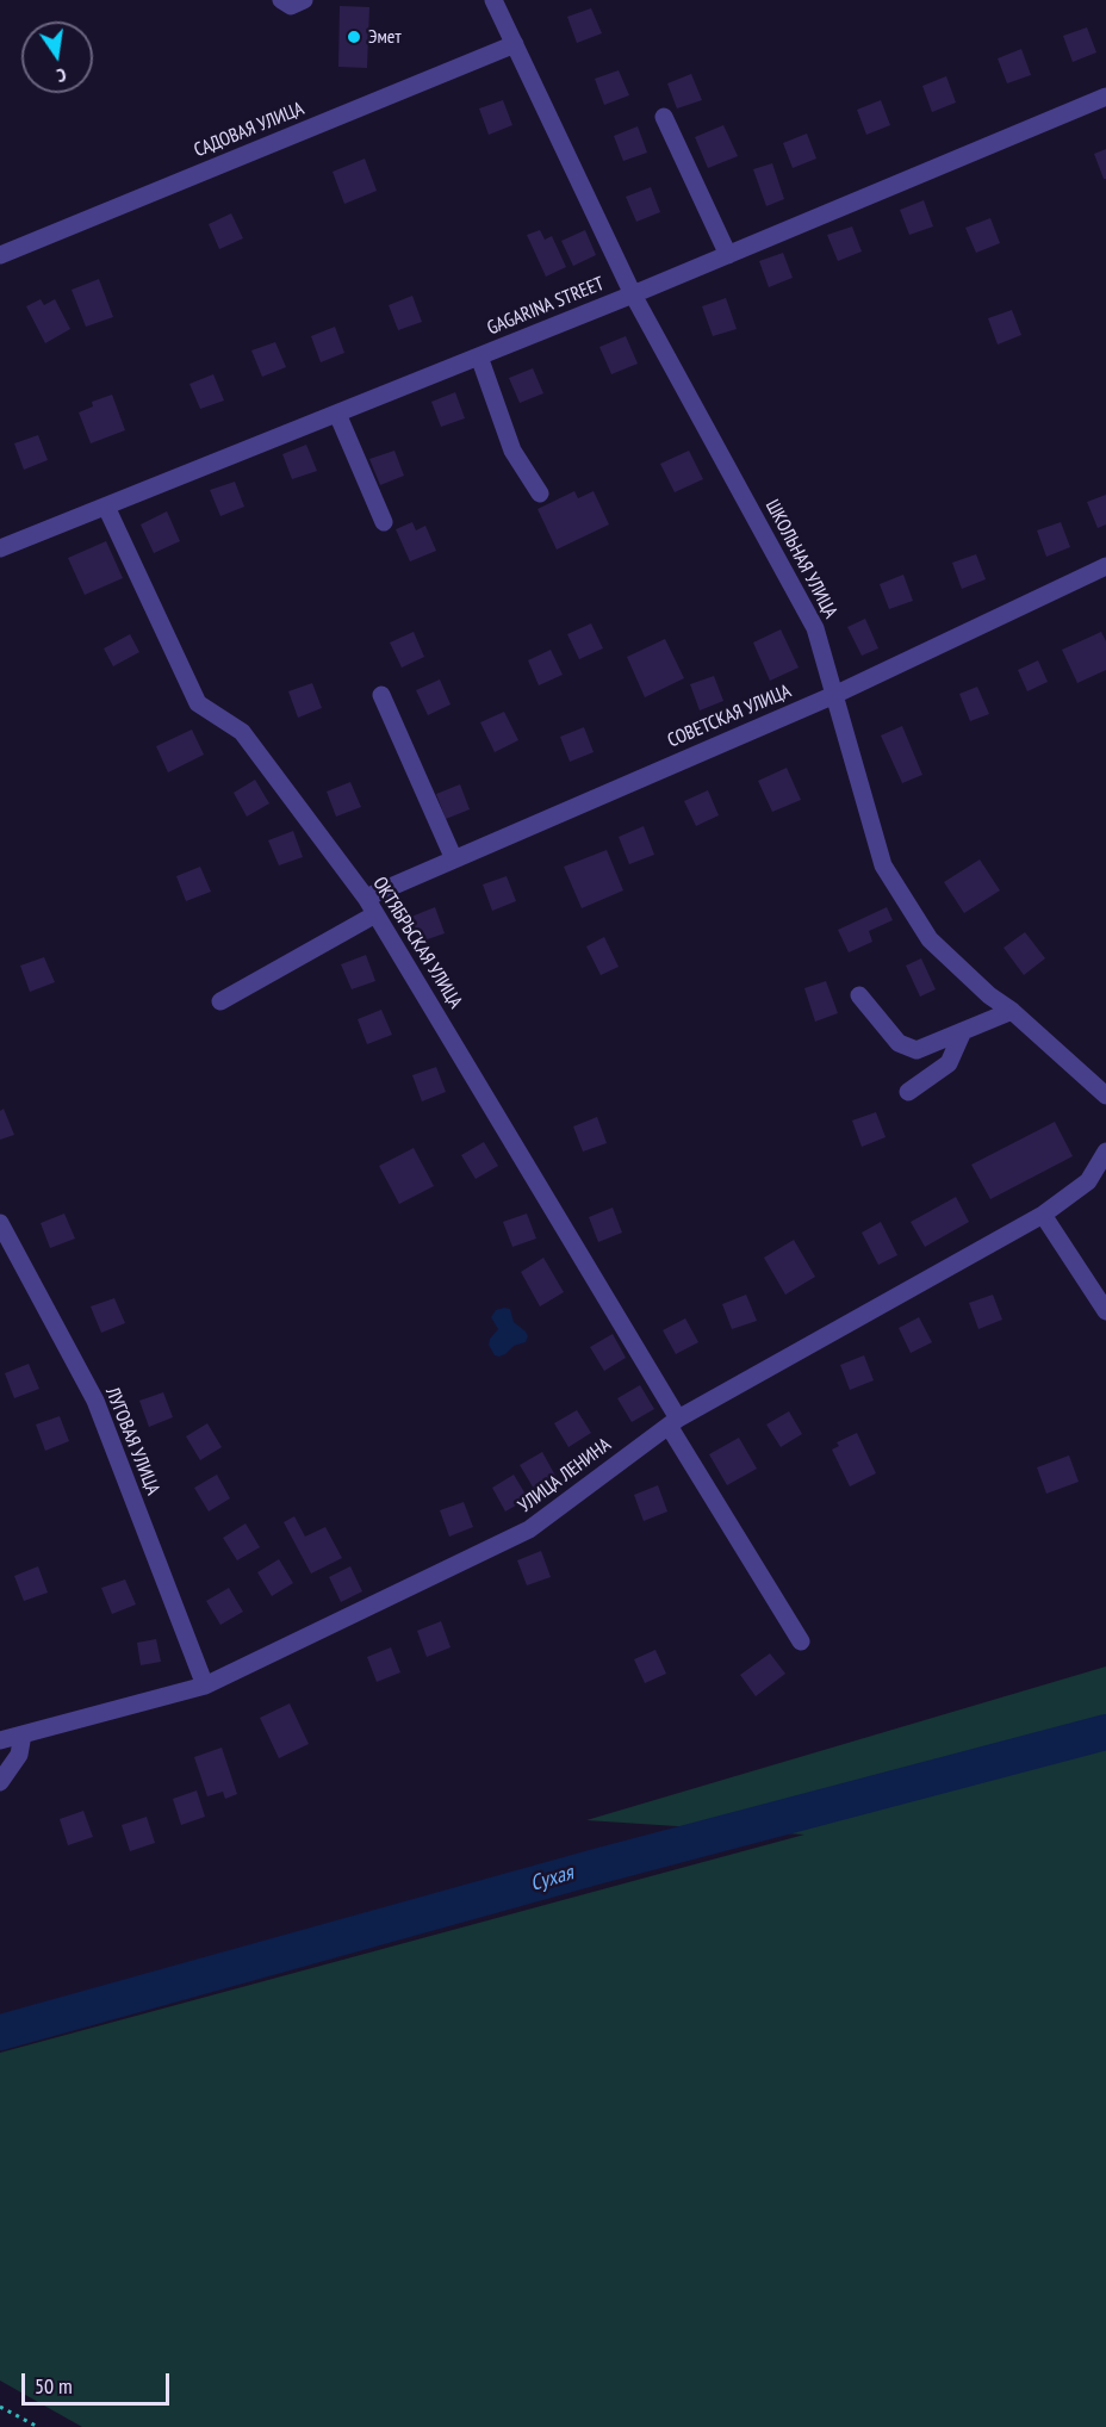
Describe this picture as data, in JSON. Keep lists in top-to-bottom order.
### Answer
{
  "streets": {
    "street": [
      "САДОВАЯ УЛИЦА",
      "GAGARINA STREET",
      "ШКОЛЬНАЯ УЛИЦА",
      "СОВЕТСКАЯ УЛИЦА",
      "ОКТЯБРЬСКАЯ УЛИЦА",
      "ЛУГОВАЯ УЛИЦА",
      "УЛИЦА ЛЕНИНА"
    ]
  },
  "crossings": [
    ["САДОВАЯ УЛИЦА", "ШКОЛЬНАЯ УЛИЦА"],
    ["GAGARINA STREET", "ШКОЛЬНАЯ УЛИЦА"],
    ["GAGARINA STREET", "ОКТЯБРЬСКАЯ УЛИЦА"],
    ["ШКОЛЬНАЯ УЛИЦА", "СОВЕТСКАЯ УЛИЦА"],
    ["СОВЕТСКАЯ УЛИЦА", "ОКТЯБРЬСКАЯ УЛИЦА"],
    ["ОКТЯБРЬСКАЯ УЛИЦА", "УЛИЦА ЛЕНИНА"],
    ["ЛУГОВАЯ УЛИЦА", "УЛИЦА ЛЕНИНА"]
  ],
  "water": ["Сухая"],
  "places": ["Эмет"],
  "scale_bar": "50 m",
  "north": "bottom"
}
